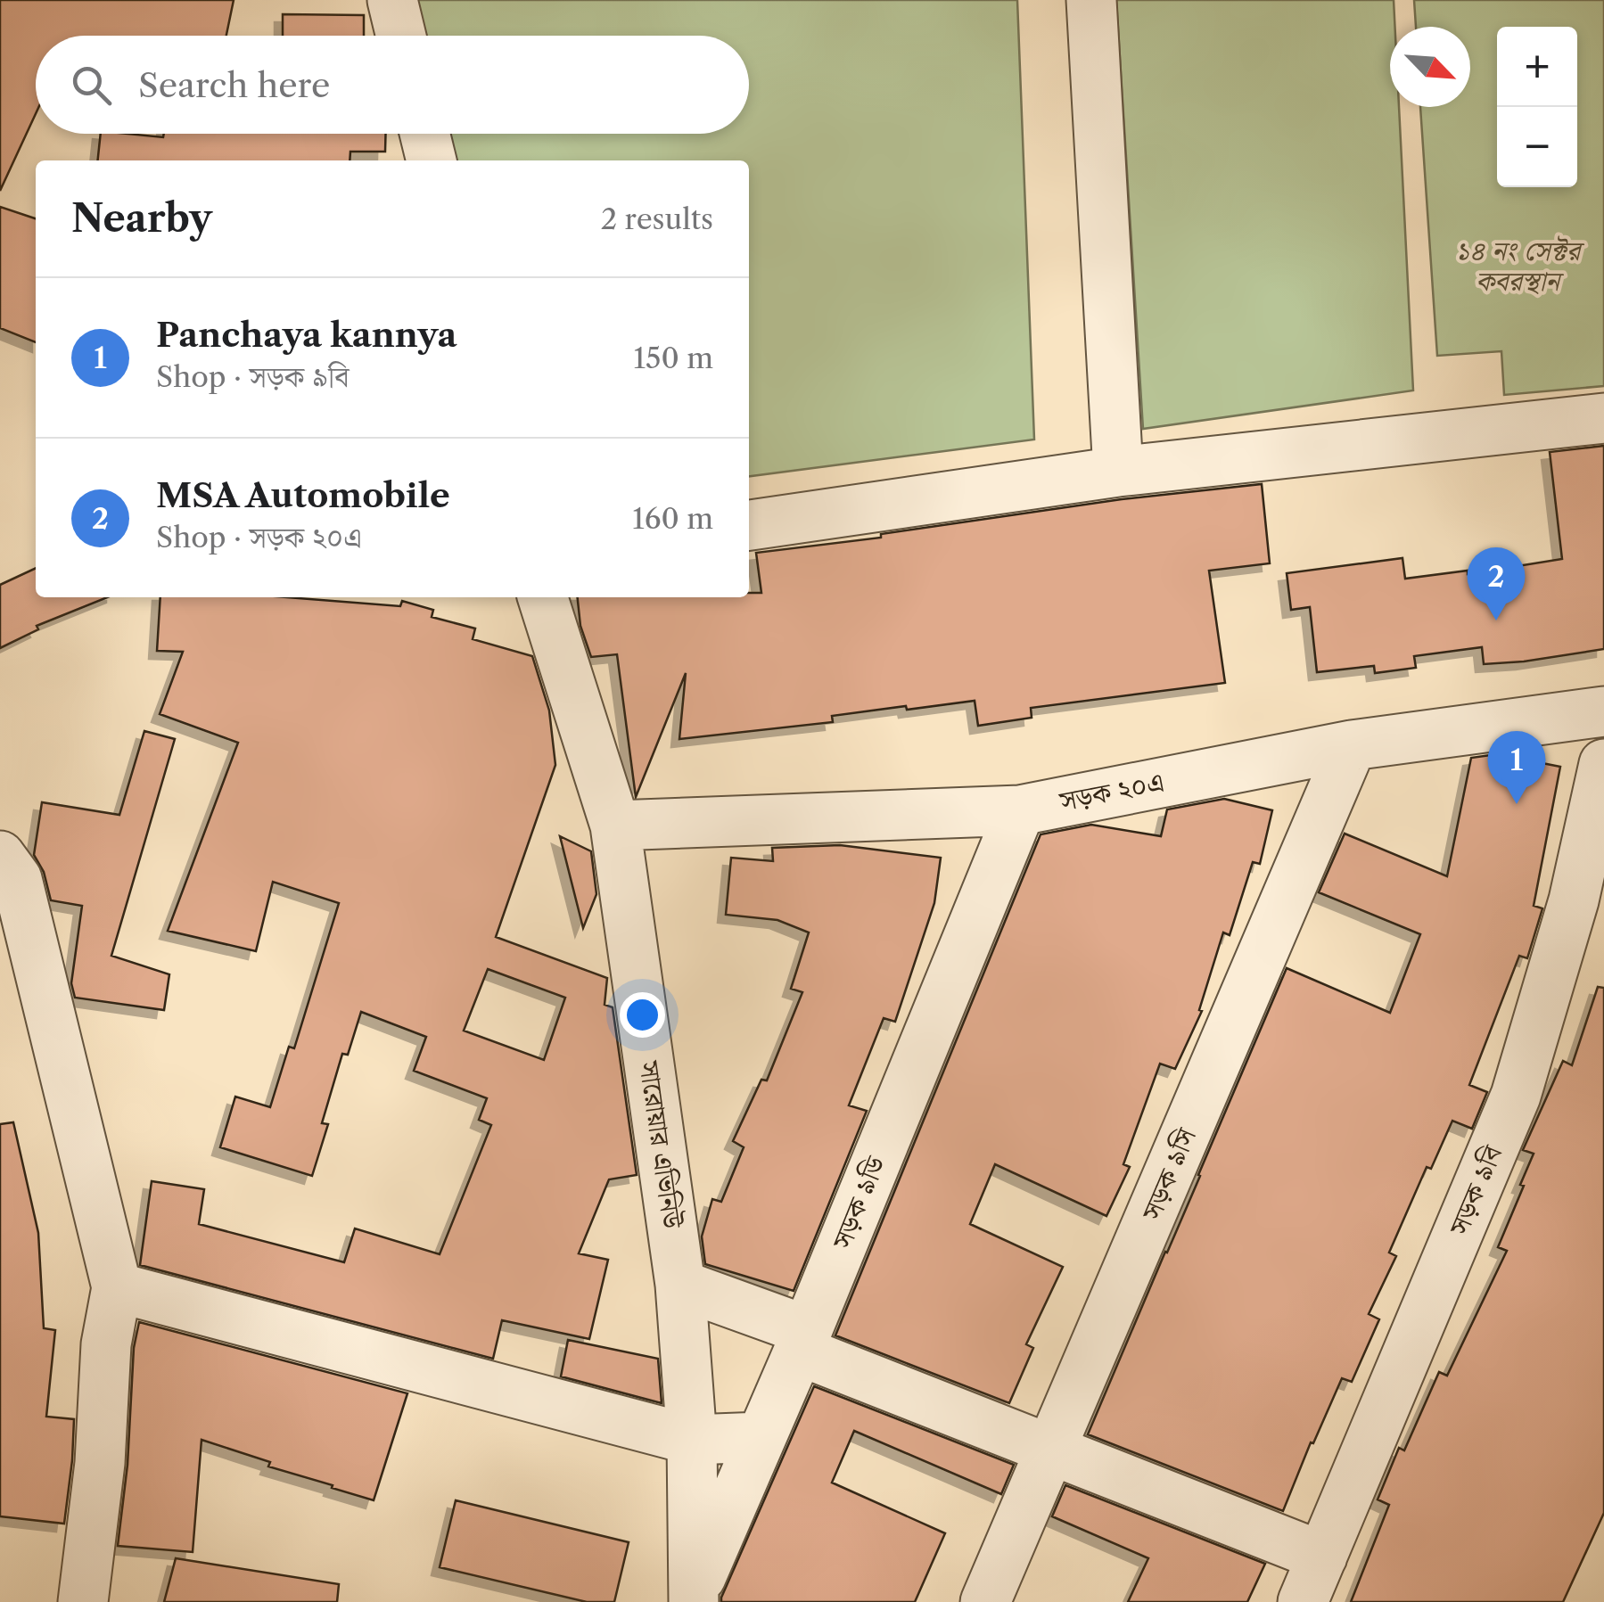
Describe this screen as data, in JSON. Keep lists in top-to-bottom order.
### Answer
{
  "streets": {
    "street": [
      "সড়ক ২০এ",
      "সারোয়ার এভিনিউ",
      "সড়ক ৯সি",
      "সড়ক ৯বি",
      "সড়ক ৯ডি"
    ]
  },
  "crossings": [
    ["সড়ক ২০এ", "সারোয়ার এভিনিউ"],
    ["সড়ক ২০এ", "সড়ক ৯সি"],
    ["সড়ক ২০এ", "সড়ক ৯ডি"],
    ["সারোয়ার এভিনিউ", "সড়ক ৯ডি"]
  ],
  "parks": ["১৪ নং সেক্টর কবরস্থান"],
  "north": "bottom right",
  "page": {
    "map_buttons": ["+", "−"],
    "search": "Search here",
    "heading": ["Nearby", "2 results"],
    "list": [
      {
        "mark": "1",
        "name": "Panchaya kannya",
        "note": "Shop · সড়ক ৯বি",
        "value": "150 m"
      },
      {
        "mark": "2",
        "name": "MSA Automobile",
        "note": "Shop · সড়ক ২০এ",
        "value": "160 m"
      }
    ],
    "pins": ["2", "1"]
  }
}
